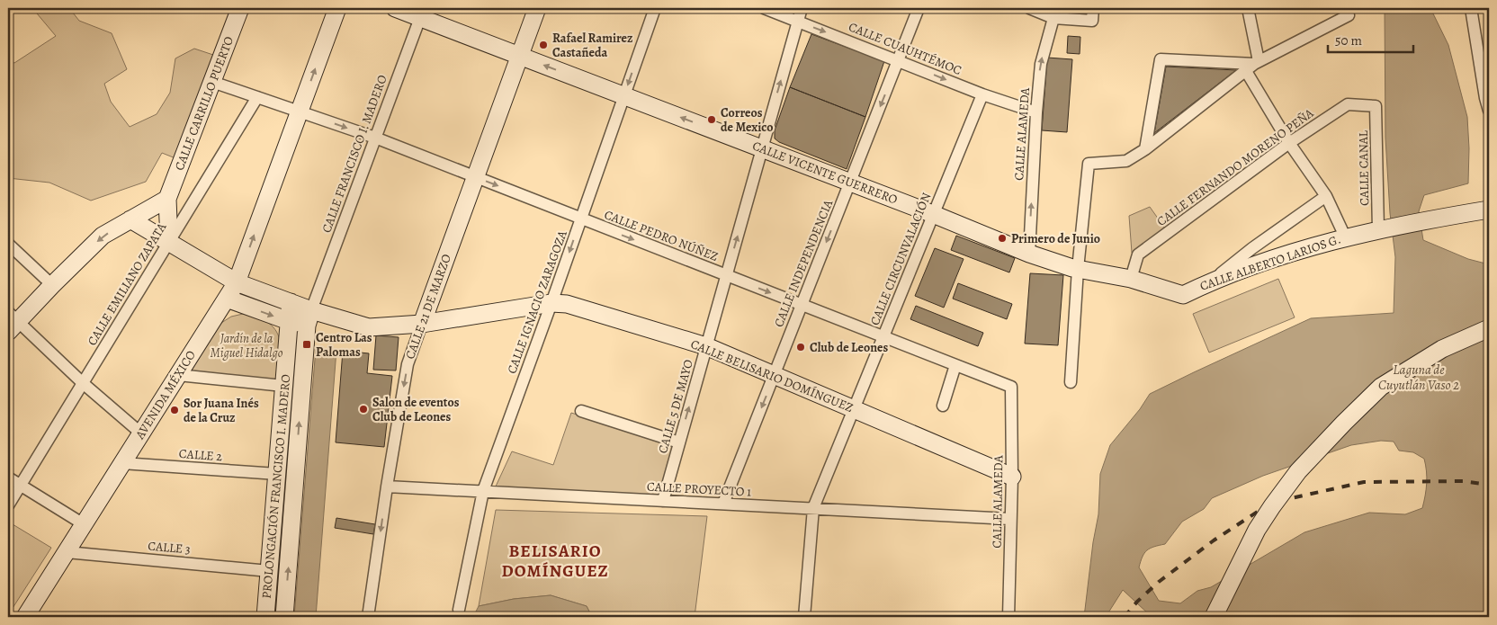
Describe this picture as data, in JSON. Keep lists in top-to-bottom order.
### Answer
{
  "streets": {
    "street": [
      "CALLE CUAUHTÉMOC",
      "CALLE CARRILLO PUERTO",
      "CALLE ALAMEDA",
      "CALLE FRANCISCO I. MADERO",
      "CALLE FERNANDO MORENO PEÑA",
      "CALLE CANAL",
      "CALLE VICENTE GUERRERO",
      "CALLE PEDRO NÚÑEZ",
      "CALLE CIRCUNVALACIÓN",
      "CALLE ALBERTO LARIOS G.",
      "CALLE INDEPENDENCIA",
      "CALLE EMILIANO ZAPATA",
      "CALLE IGNACIO ZARAGOZA",
      "CALLE 21 DE MARZO",
      "CALLE BELISARIO DOMÍNGUEZ",
      "AVENIDA MÉXICO",
      "CALLE 5 DE MAYO",
      "CALLE 2",
      "PROLONGACIÓN FRANCISCO I. MADERO",
      "CALLE PROYECTO 1",
      "CALLE 3"
    ]
  },
  "crossings": [
    ["CALLE CUAUHTÉMOC", "CALLE ALAMEDA"],
    ["CALLE CUAUHTÉMOC", "CALLE CIRCUNVALACIÓN"],
    ["CALLE CUAUHTÉMOC", "CALLE INDEPENDENCIA"],
    ["CALLE CUAUHTÉMOC", "CALLE 5 DE MAYO"],
    ["CALLE CARRILLO PUERTO", "CALLE PEDRO NÚÑEZ"],
    ["CALLE CARRILLO PUERTO", "CALLE EMILIANO ZAPATA"],
    ["CALLE ALAMEDA", "CALLE VICENTE GUERRERO"],
    ["CALLE ALAMEDA", "CALLE PEDRO NÚÑEZ"],
    ["CALLE ALAMEDA", "CALLE BELISARIO DOMÍNGUEZ"],
    ["CALLE ALAMEDA", "CALLE PROYECTO 1"],
    ["CALLE FRANCISCO I. MADERO", "CALLE VICENTE GUERRERO"],
    ["CALLE FRANCISCO I. MADERO", "CALLE PEDRO NÚÑEZ"],
    ["CALLE FRANCISCO I. MADERO", "CALLE BELISARIO DOMÍNGUEZ"],
    ["CALLE FRANCISCO I. MADERO", "PROLONGACIÓN FRANCISCO I. MADERO"],
    ["CALLE FERNANDO MORENO PEÑA", "CALLE CANAL"],
    ["CALLE FERNANDO MORENO PEÑA", "CALLE ALBERTO LARIOS G."],
    ["CALLE CANAL", "CALLE ALBERTO LARIOS G."],
    ["CALLE VICENTE GUERRERO", "CALLE CIRCUNVALACIÓN"],
    ["CALLE VICENTE GUERRERO", "CALLE ALBERTO LARIOS G."],
    ["CALLE VICENTE GUERRERO", "CALLE INDEPENDENCIA"],
    ["CALLE VICENTE GUERRERO", "CALLE IGNACIO ZARAGOZA"],
    ["CALLE VICENTE GUERRERO", "CALLE 21 DE MARZO"],
    ["CALLE VICENTE GUERRERO", "CALLE 5 DE MAYO"],
    ["CALLE PEDRO NÚÑEZ", "CALLE CIRCUNVALACIÓN"],
    ["CALLE PEDRO NÚÑEZ", "CALLE INDEPENDENCIA"],
    ["CALLE PEDRO NÚÑEZ", "CALLE EMILIANO ZAPATA"],
    ["CALLE PEDRO NÚÑEZ", "CALLE IGNACIO ZARAGOZA"],
    ["CALLE PEDRO NÚÑEZ", "CALLE 21 DE MARZO"],
    ["CALLE PEDRO NÚÑEZ", "AVENIDA MÉXICO"],
    ["CALLE PEDRO NÚÑEZ", "CALLE 5 DE MAYO"],
    ["CALLE CIRCUNVALACIÓN", "CALLE BELISARIO DOMÍNGUEZ"],
    ["CALLE CIRCUNVALACIÓN", "CALLE PROYECTO 1"],
    ["CALLE INDEPENDENCIA", "CALLE BELISARIO DOMÍNGUEZ"],
    ["CALLE INDEPENDENCIA", "CALLE PROYECTO 1"],
    ["CALLE IGNACIO ZARAGOZA", "CALLE BELISARIO DOMÍNGUEZ"],
    ["CALLE IGNACIO ZARAGOZA", "CALLE PROYECTO 1"],
    ["CALLE 21 DE MARZO", "CALLE BELISARIO DOMÍNGUEZ"],
    ["CALLE 21 DE MARZO", "CALLE PROYECTO 1"],
    ["CALLE BELISARIO DOMÍNGUEZ", "CALLE 5 DE MAYO"],
    ["CALLE BELISARIO DOMÍNGUEZ", "PROLONGACIÓN FRANCISCO I. MADERO"],
    ["AVENIDA MÉXICO", "CALLE 2"],
    ["AVENIDA MÉXICO", "CALLE 3"],
    ["CALLE 5 DE MAYO", "CALLE PROYECTO 1"],
    ["CALLE 2", "PROLONGACIÓN FRANCISCO I. MADERO"],
    ["PROLONGACIÓN FRANCISCO I. MADERO", "CALLE 3"]
  ],
  "one_way": [
    "CALLE CUAUHTÉMOC",
    "CALLE ALAMEDA",
    "CALLE VICENTE GUERRERO",
    "CALLE PEDRO NÚÑEZ",
    "CALLE INDEPENDENCIA",
    "CALLE 21 DE MARZO",
    "CALLE 5 DE MAYO"
  ],
  "districts": ["BELISARIO DOMÍNGUEZ"],
  "water": ["Laguna de Cuyutlán Vaso 2"],
  "parks": ["Jardín de la Miguel Hidalgo"],
  "places": {
    "other": [
      "Rafael Ramirez Castañeda",
      "Correos de Mexico",
      "Primero de Junio",
      "Club de Leones",
      "Salon de eventos Club de Leones",
      "Sor Juana Inés de la Cruz"
    ],
    "transit": ["Centro Las Palomas"]
  },
  "scale_bar": "50 m"
}
